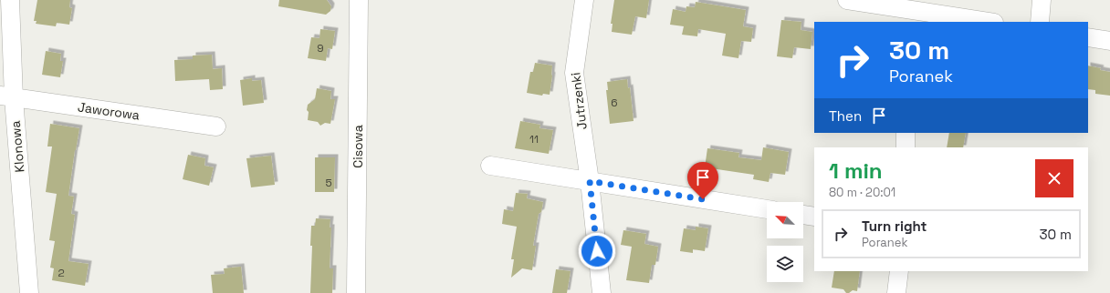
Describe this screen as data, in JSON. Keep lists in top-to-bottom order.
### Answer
{
  "streets": {
    "street": [
      "Jutrzenki",
      "Jaworowa",
      "Klonowa",
      "Cisowa"
    ]
  },
  "crossings": [
    ["Jaworowa", "Klonowa"]
  ],
  "house_numbers": [
    "9",
    "6",
    "11",
    "5",
    "2"
  ],
  "north": "top left",
  "page": {
    "turn": ["30 m", "Poranek"],
    "then": "Then",
    "heading": ["1 min", "80 m · 20:01"],
    "list": [
      {
        "name": "Turn right",
        "note": "Poranek",
        "value": "30 m"
      }
    ]
  }
}
